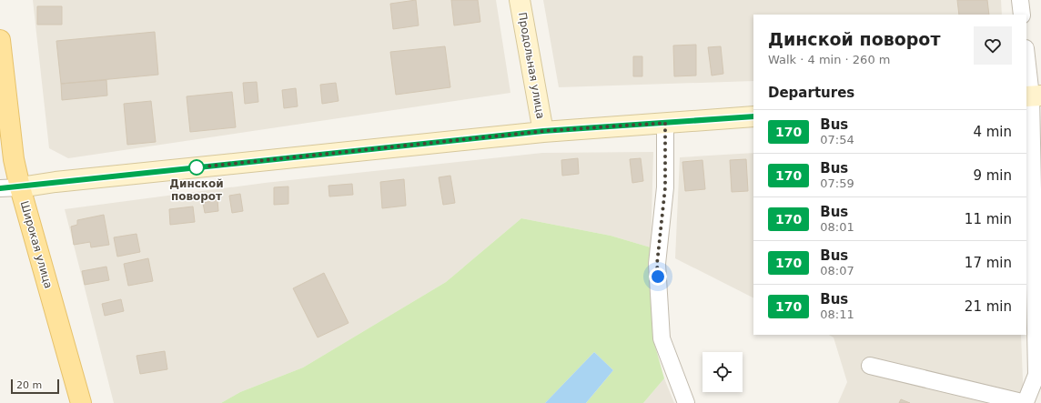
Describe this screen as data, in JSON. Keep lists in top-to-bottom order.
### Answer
{
  "streets": {
    "main road": ["Продольная улица", "Широкая улица"]
  },
  "places": ["Динской поворот"],
  "lines": ["bus line 170"],
  "scale_bar": "20 m",
  "page": {
    "heading": [
      ["Динской поворот", "Walk · 4 min · 260 m"],
      "Departures"
    ],
    "list": [
      {
        "mark": "170",
        "name": "Bus",
        "note": "07:54",
        "value": "4 min"
      },
      {
        "mark": "170",
        "name": "Bus",
        "note": "07:59",
        "value": "9 min"
      },
      {
        "mark": "170",
        "name": "Bus",
        "note": "08:01",
        "value": "11 min"
      },
      {
        "mark": "170",
        "name": "Bus",
        "note": "08:07",
        "value": "17 min"
      },
      {
        "mark": "170",
        "name": "Bus",
        "note": "08:11",
        "value": "21 min"
      }
    ],
    "scale": "20 m"
  }
}
